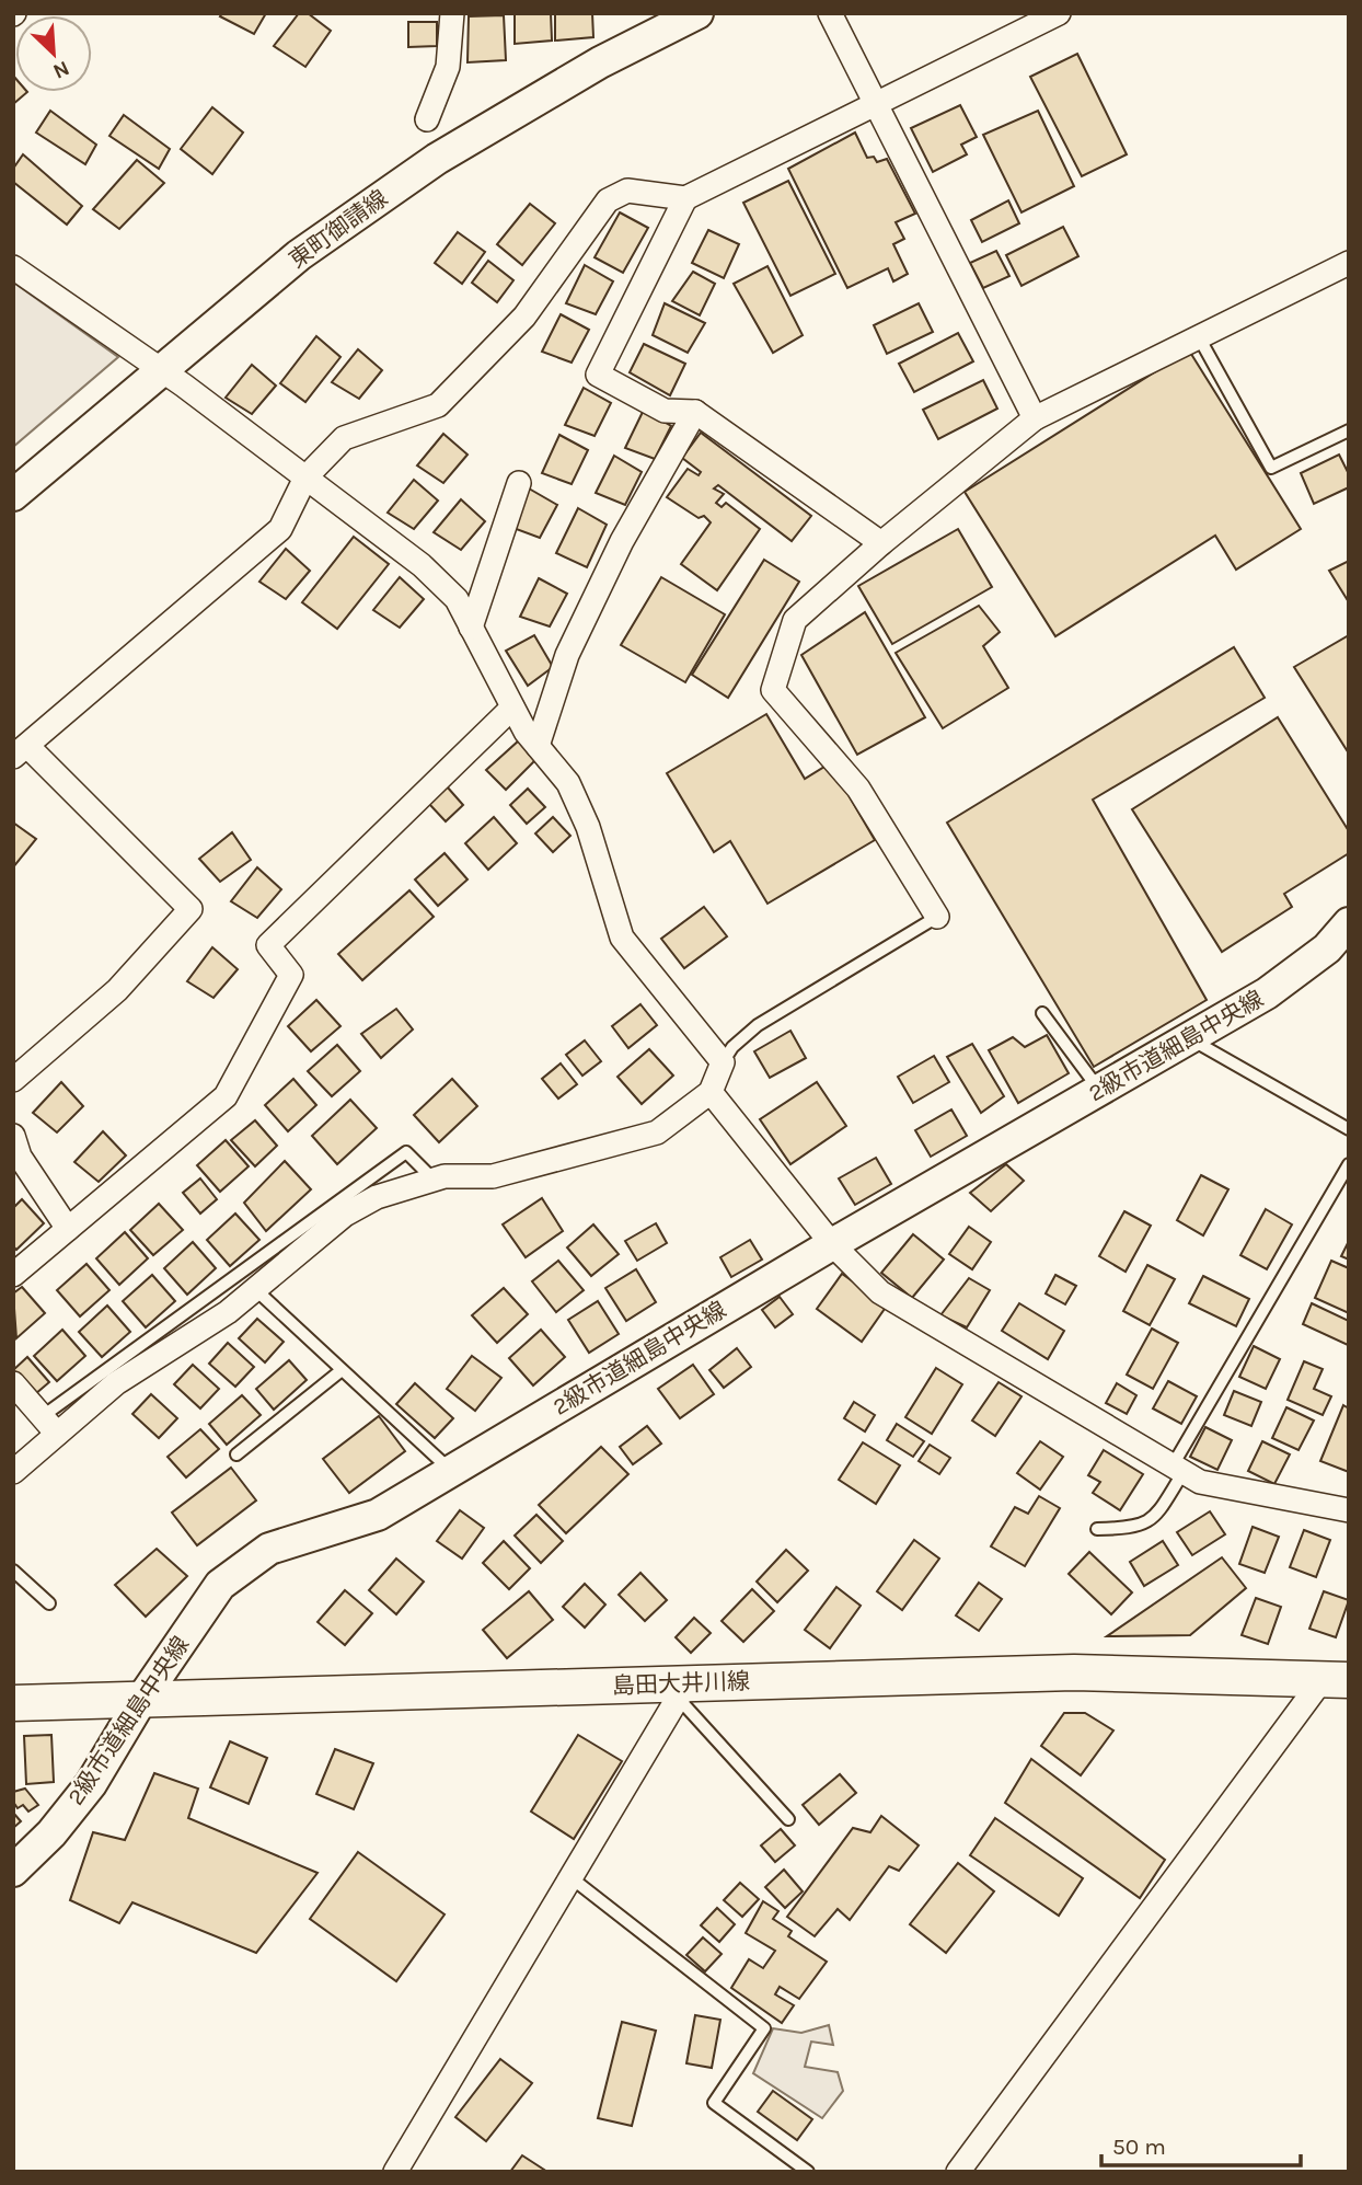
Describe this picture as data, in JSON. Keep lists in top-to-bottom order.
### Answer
{
  "streets": {
    "main road": ["島田大井川線"],
    "street": ["東町御請線", "2級市道細島中央線"]
  },
  "crossings": [
    ["2級市道細島中央線", "島田大井川線"]
  ],
  "scale_bar": "50 m",
  "north": "bottom right"
}
